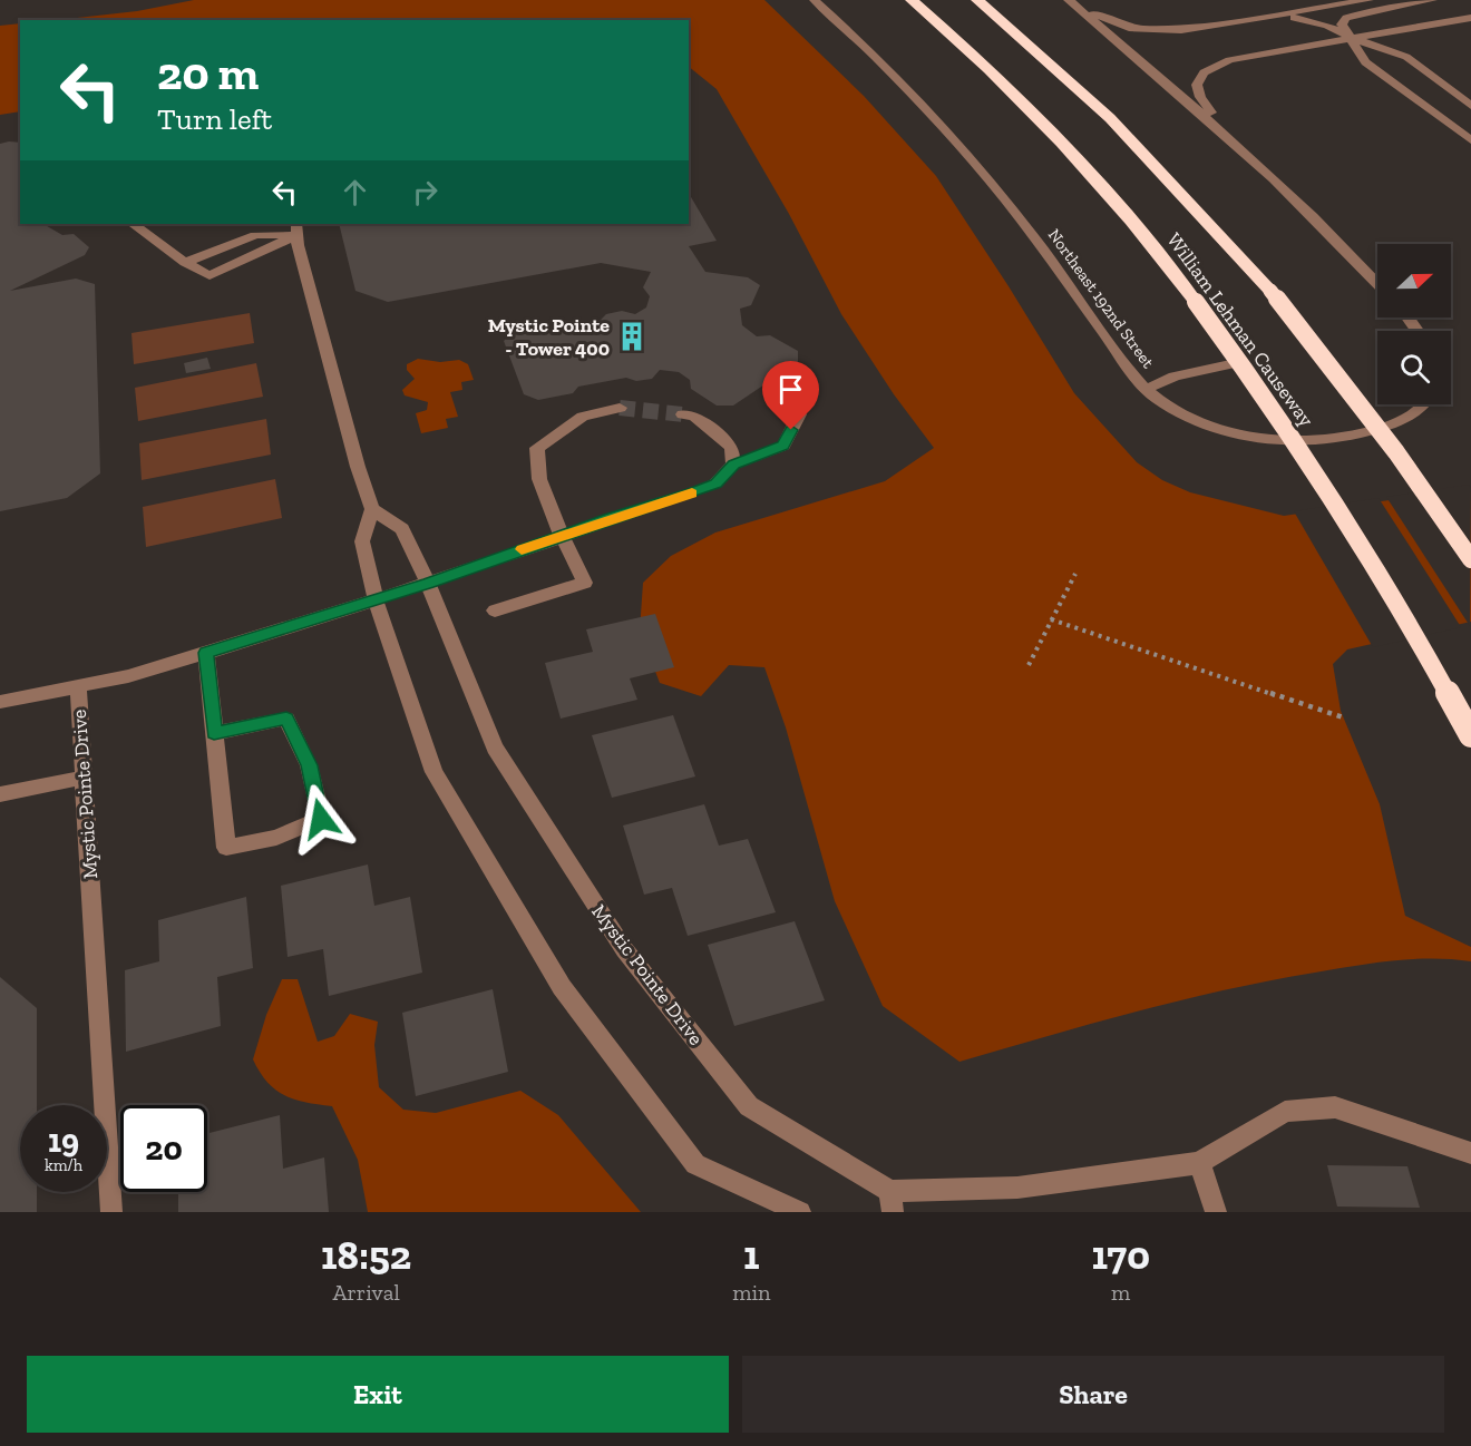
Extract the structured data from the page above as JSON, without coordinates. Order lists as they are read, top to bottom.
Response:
{
  "streets": {
    "highway": ["William Lehman Causeway"],
    "street": ["Northeast 192nd Street", "Mystic Pointe Drive"]
  },
  "places": {
    "building": ["Mystic Pointe - Tower 400"]
  },
  "north": "right",
  "page": {
    "turn": ["20 m", "Turn left"],
    "speed": "19 km/h",
    "limit": "20",
    "eta": [
      "18:52",
      "Arrival",
      "1",
      "min",
      "170",
      "m"
    ],
    "buttons": ["Exit", "Share"]
  }
}
